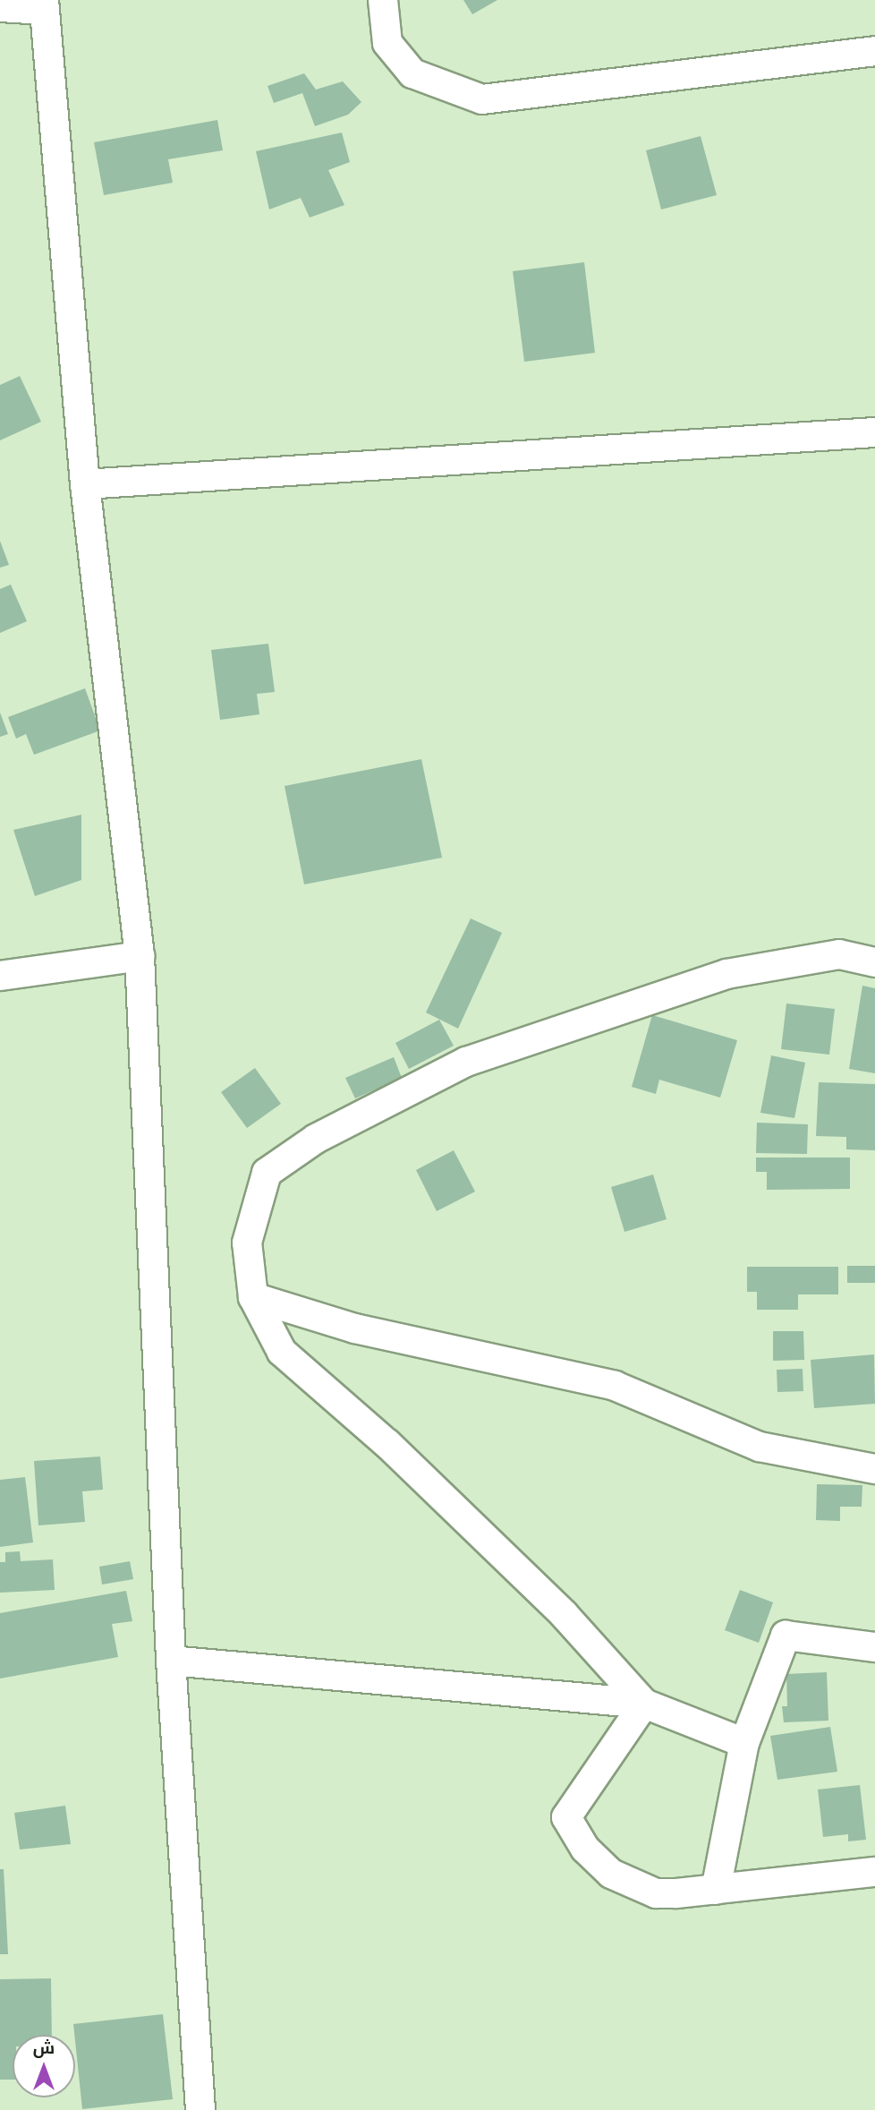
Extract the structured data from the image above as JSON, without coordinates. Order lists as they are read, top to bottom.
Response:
{
  "north": "top"
}
